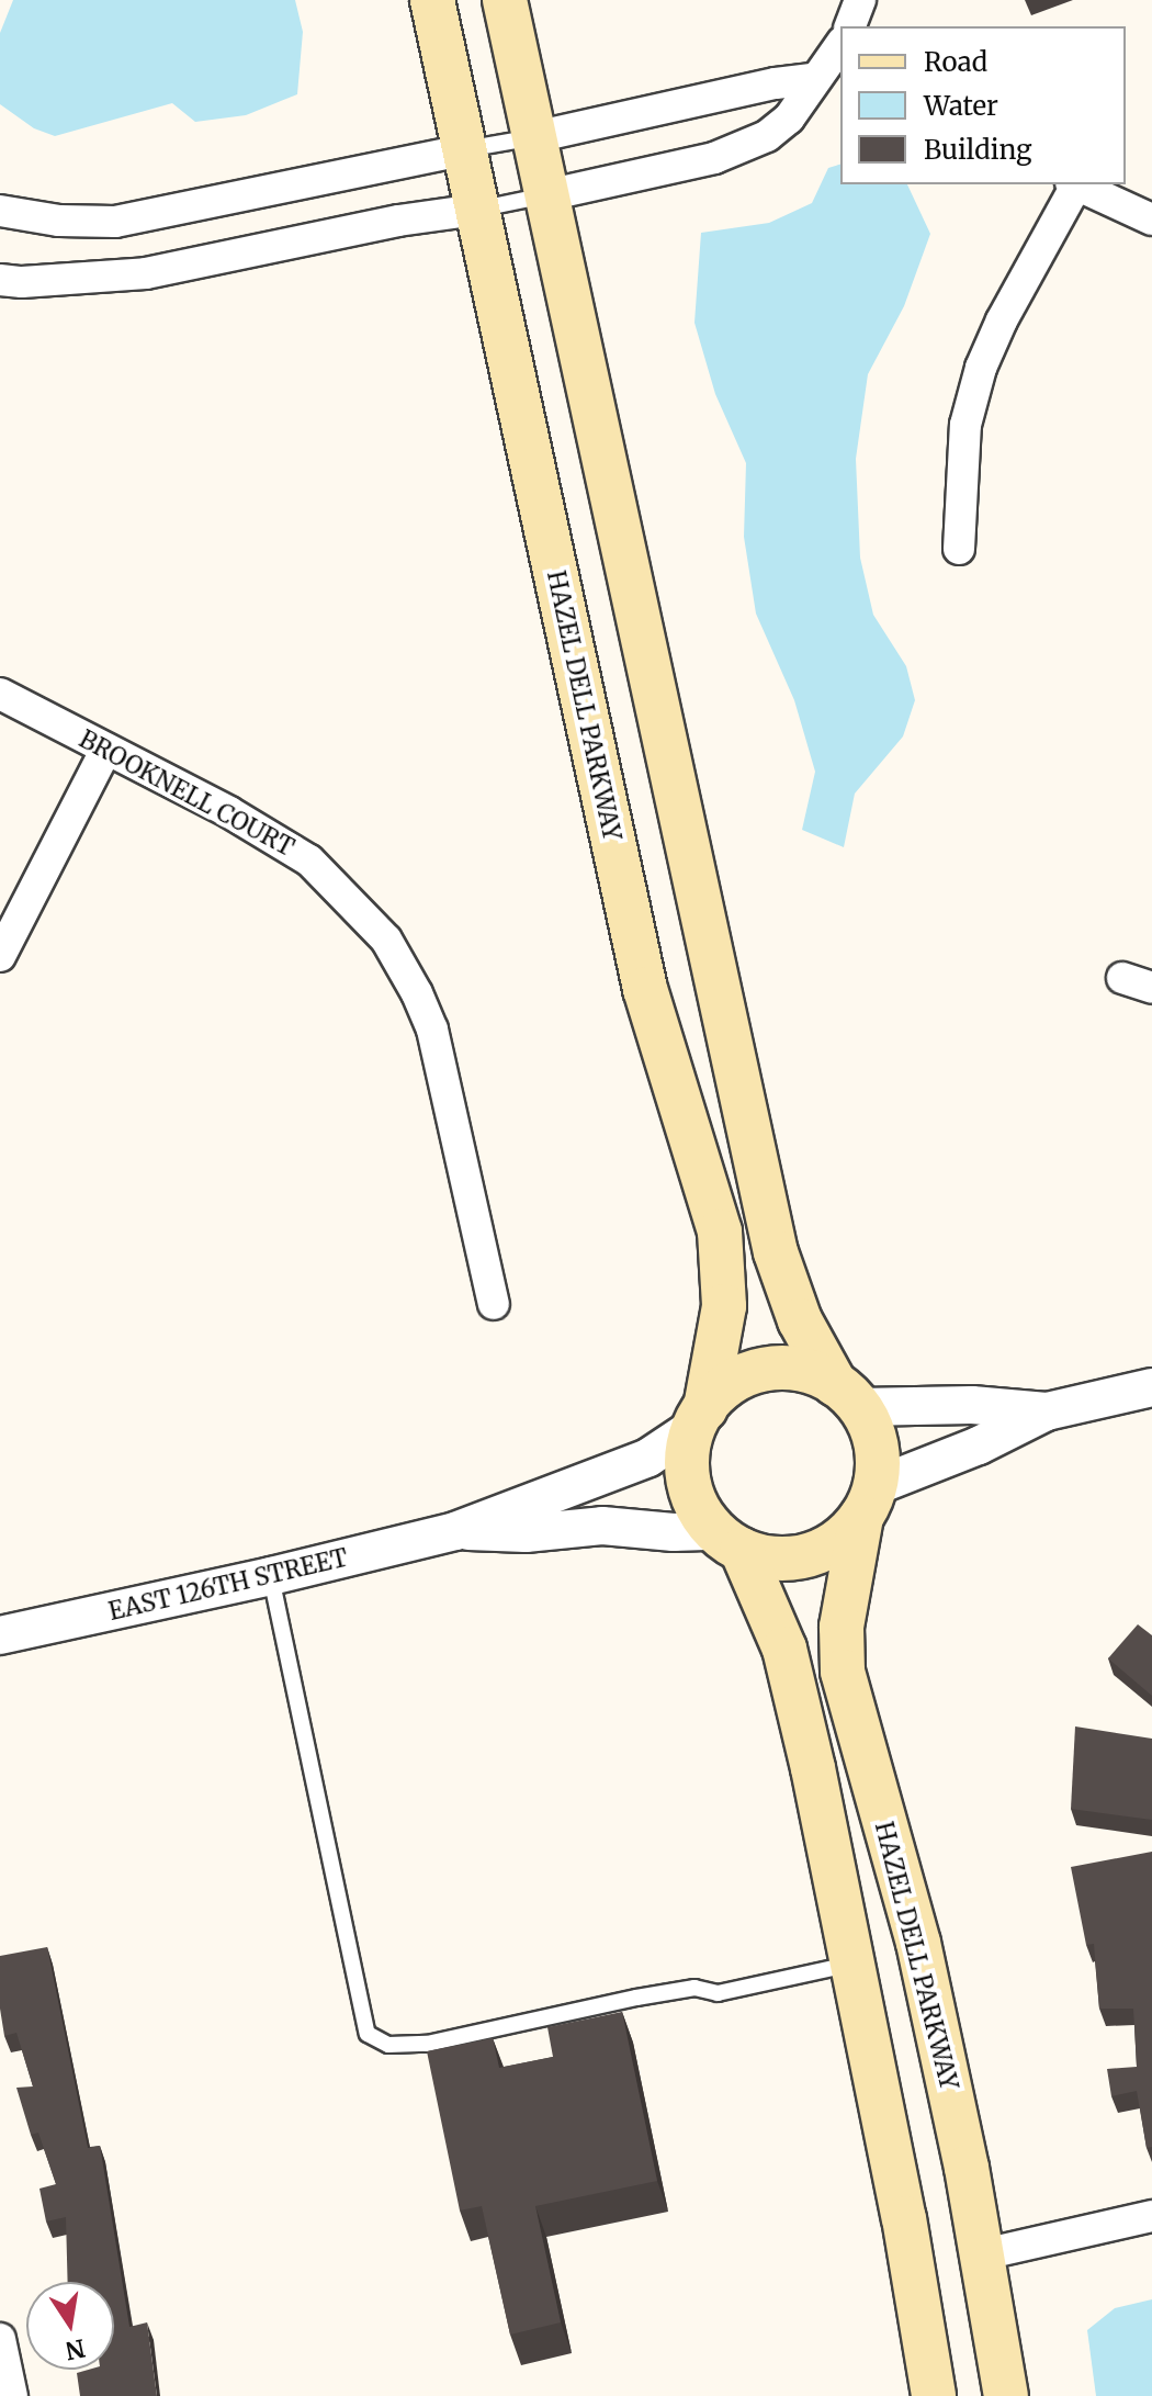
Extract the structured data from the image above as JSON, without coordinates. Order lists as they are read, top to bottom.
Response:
{
  "streets": {
    "main road": ["HAZEL DELL PARKWAY"],
    "street": ["BROOKNELL COURT", "EAST 126TH STREET"]
  },
  "crossings": [
    ["HAZEL DELL PARKWAY", "EAST 126TH STREET"]
  ],
  "legend": ["Road", "Water", "Building"],
  "north": "bottom"
}
